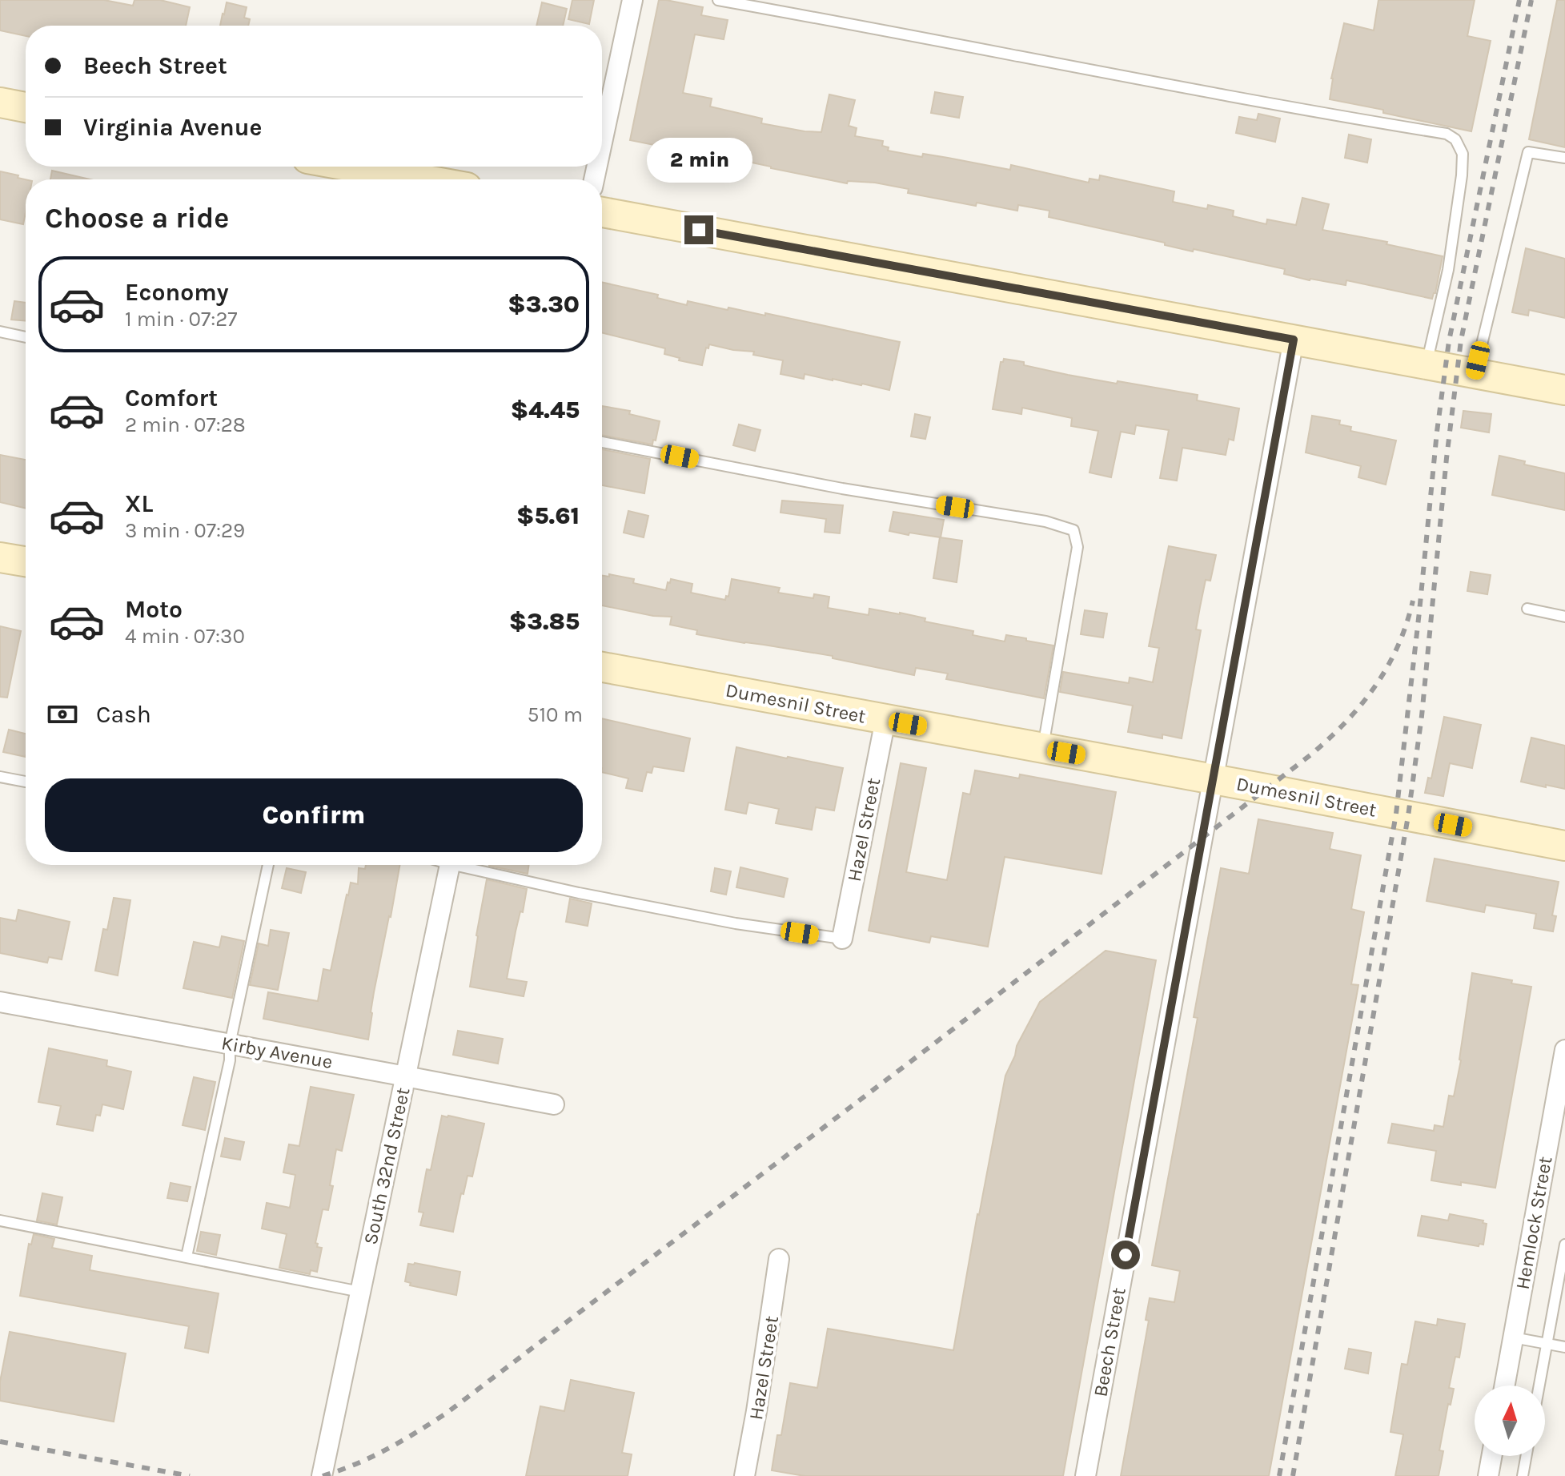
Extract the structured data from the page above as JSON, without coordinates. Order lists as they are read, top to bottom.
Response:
{
  "streets": {
    "main road": ["Dumesnil Street"],
    "street": [
      "Hazel Street",
      "Kirby Avenue",
      "South 32nd Street",
      "Hemlock Street",
      "Beech Street"
    ]
  },
  "crossings": [
    ["Dumesnil Street", "Hazel Street"],
    ["Dumesnil Street", "Beech Street"],
    ["Kirby Avenue", "South 32nd Street"]
  ],
  "north": "top",
  "page": {
    "banner": ["Beech Street", "Virginia Avenue"],
    "bubble": "2 min",
    "heading": "Choose a ride",
    "list": [
      {
        "name": "Economy",
        "note": "1 min · 07:27",
        "value": "$3.30"
      },
      {
        "name": "Comfort",
        "note": "2 min · 07:28",
        "value": "$4.45"
      },
      {
        "name": "XL",
        "note": "3 min · 07:29",
        "value": "$5.61"
      },
      {
        "name": "Moto",
        "note": "4 min · 07:30",
        "value": "$3.85"
      }
    ],
    "pay": ["Cash", "510 m"],
    "buttons": "Confirm"
  }
}
